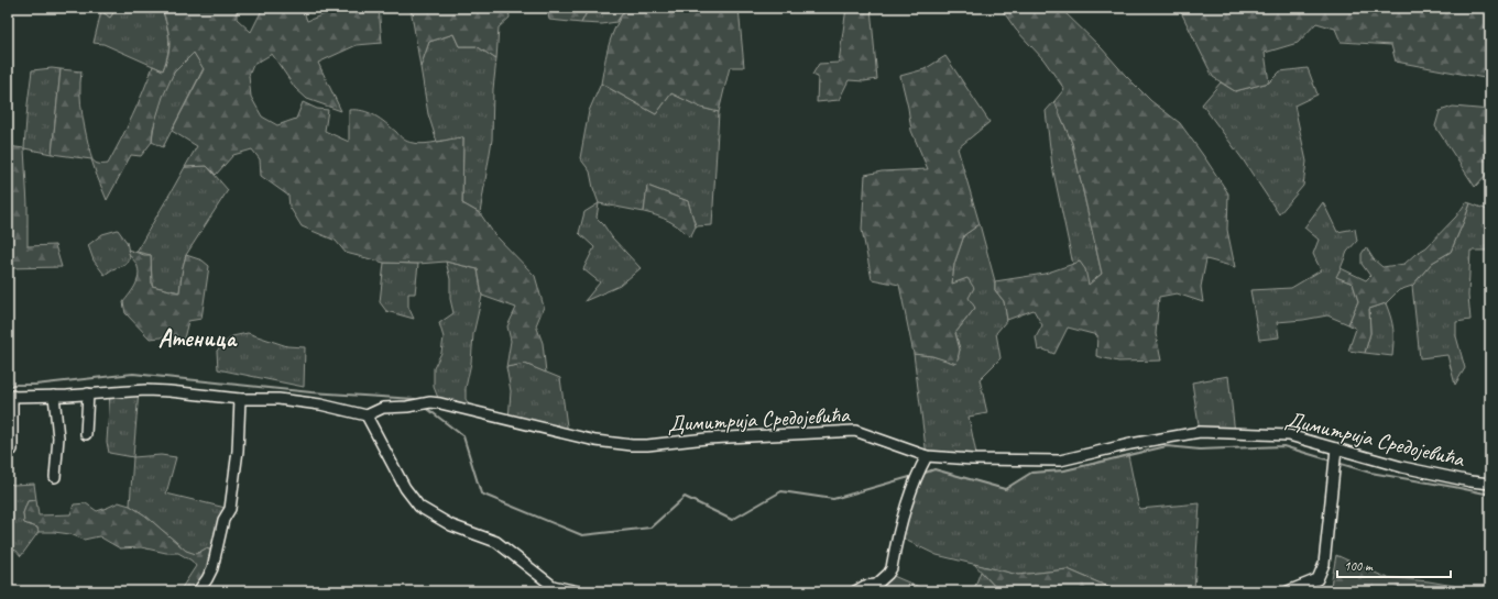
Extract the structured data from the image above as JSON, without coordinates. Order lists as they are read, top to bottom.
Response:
{
  "streets": {
    "street": ["Димитрија Средојевића"]
  },
  "districts": ["Атеница"],
  "scale_bar": "100 m"
}
